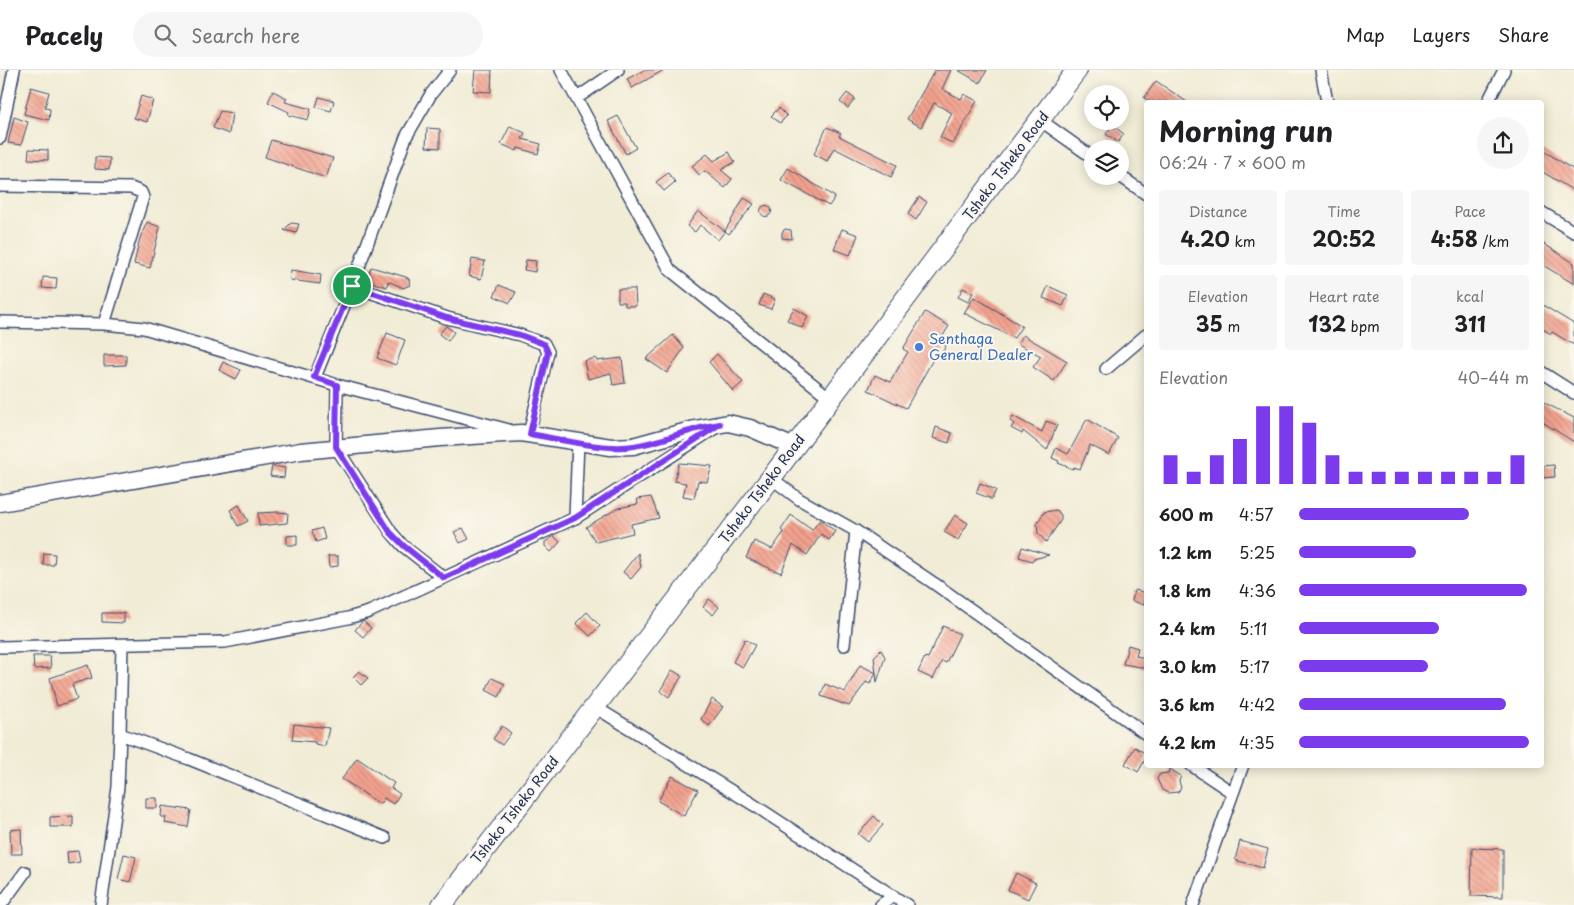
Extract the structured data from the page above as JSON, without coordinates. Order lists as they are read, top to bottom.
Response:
{
  "streets": {
    "highway": ["Tsheko Tsheko Road"]
  },
  "places": ["Senthaga General Dealer"],
  "page": {
    "header": "Pacely",
    "search": "Search here",
    "nav": ["Map", "Layers", "Share"],
    "heading": ["Morning run", "06:24 · 7 × 600 m"],
    "stats": [
      ["Distance", "4.20 km"],
      ["Time", "20:52"],
      ["Pace", "4:58 /km"],
      ["Elevation", "35 m"],
      ["Heart rate", "132 bpm"],
      ["kcal", "311"]
    ],
    "chart": ["Elevation", "40–44 m"],
    "list": [
      {
        "name": "600 m",
        "note": "4:57"
      },
      {
        "name": "1.2 km",
        "note": "5:25"
      },
      {
        "name": "1.8 km",
        "note": "4:36"
      },
      {
        "name": "2.4 km",
        "note": "5:11"
      },
      {
        "name": "3.0 km",
        "note": "5:17"
      },
      {
        "name": "3.6 km",
        "note": "4:42"
      },
      {
        "name": "4.2 km",
        "note": "4:35"
      }
    ]
  }
}
